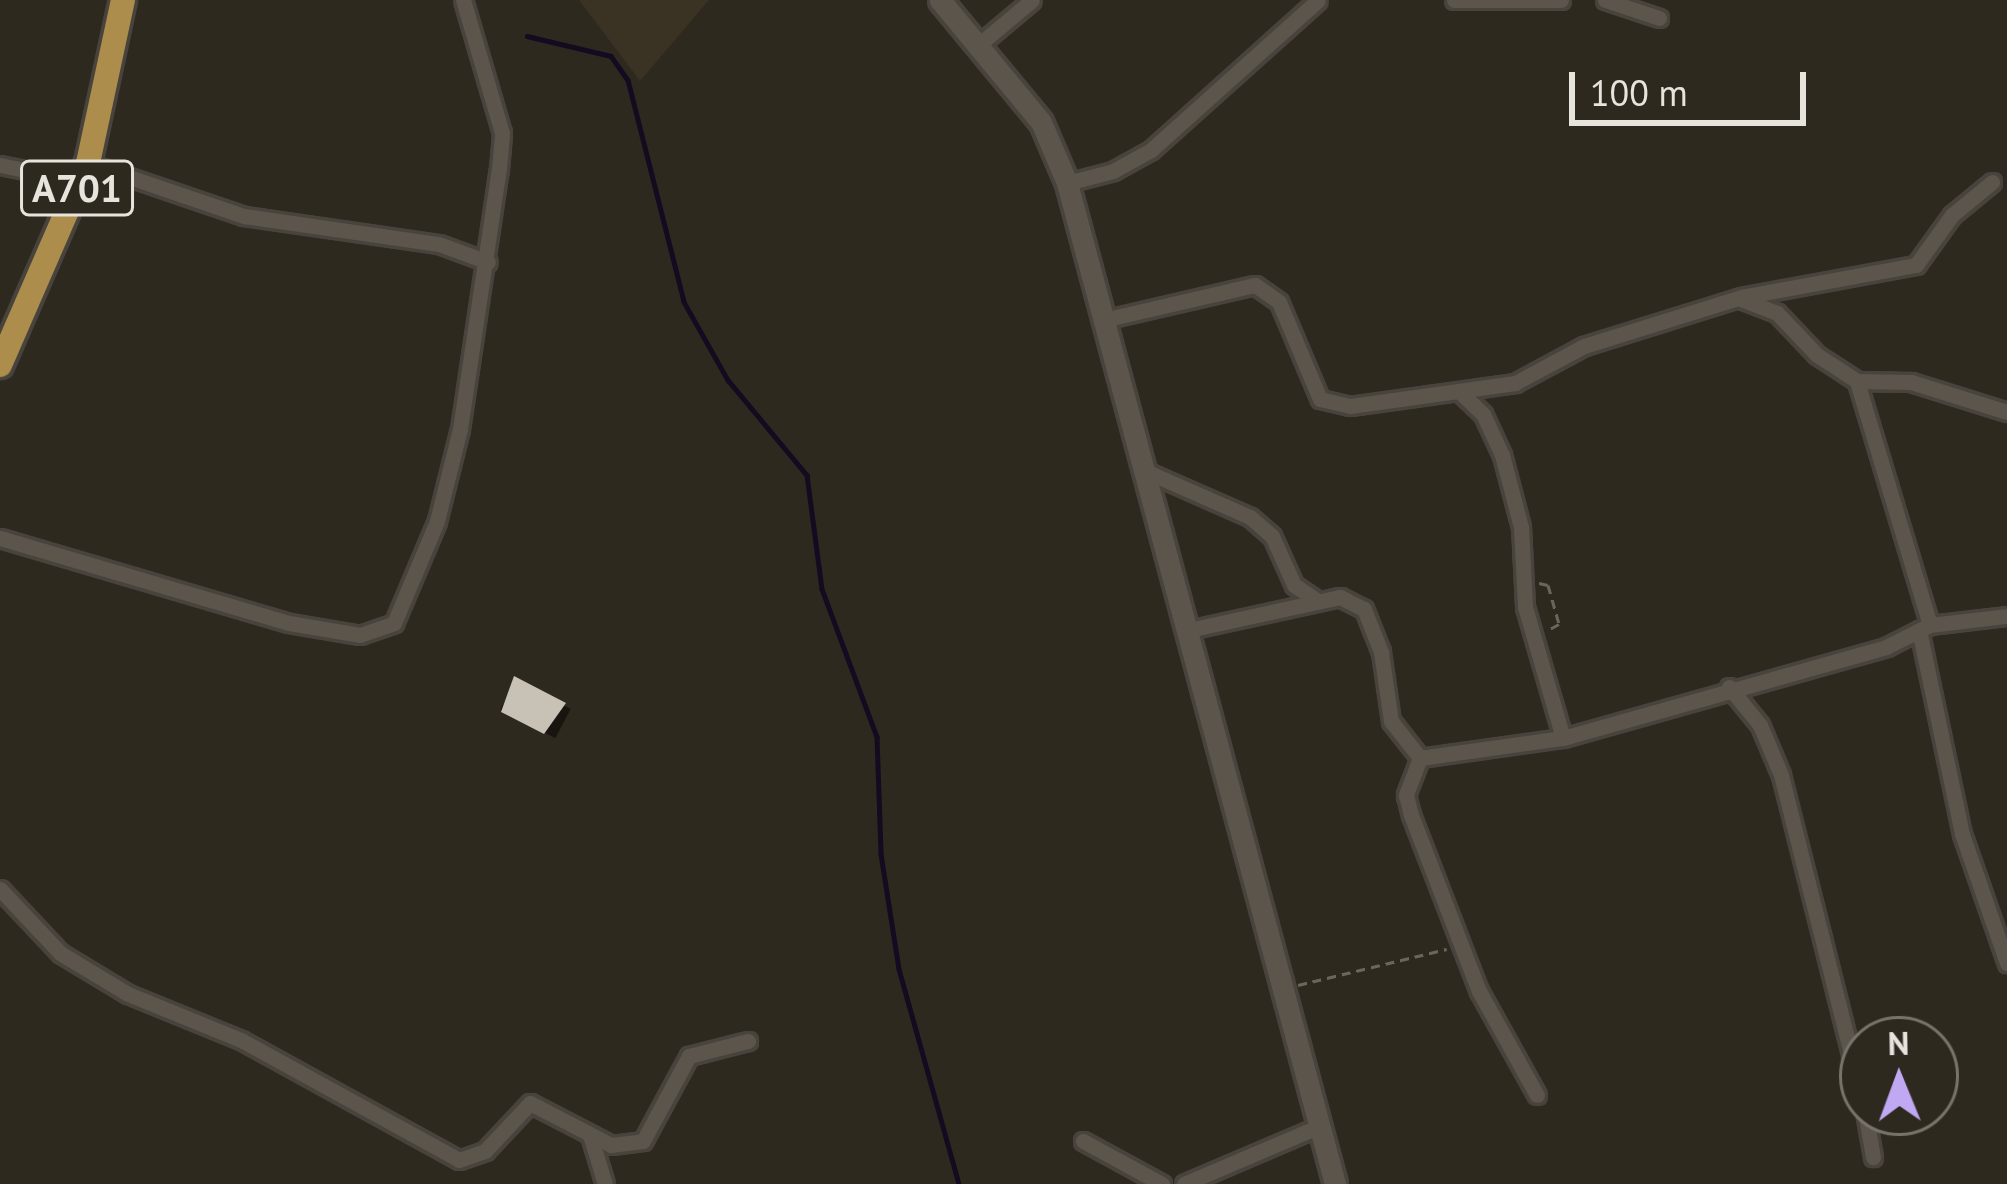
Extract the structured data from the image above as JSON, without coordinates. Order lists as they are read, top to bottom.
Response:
{
  "streets": {
    "main road": ["A701"]
  },
  "scale_bar": "100 m",
  "north": "top"
}
